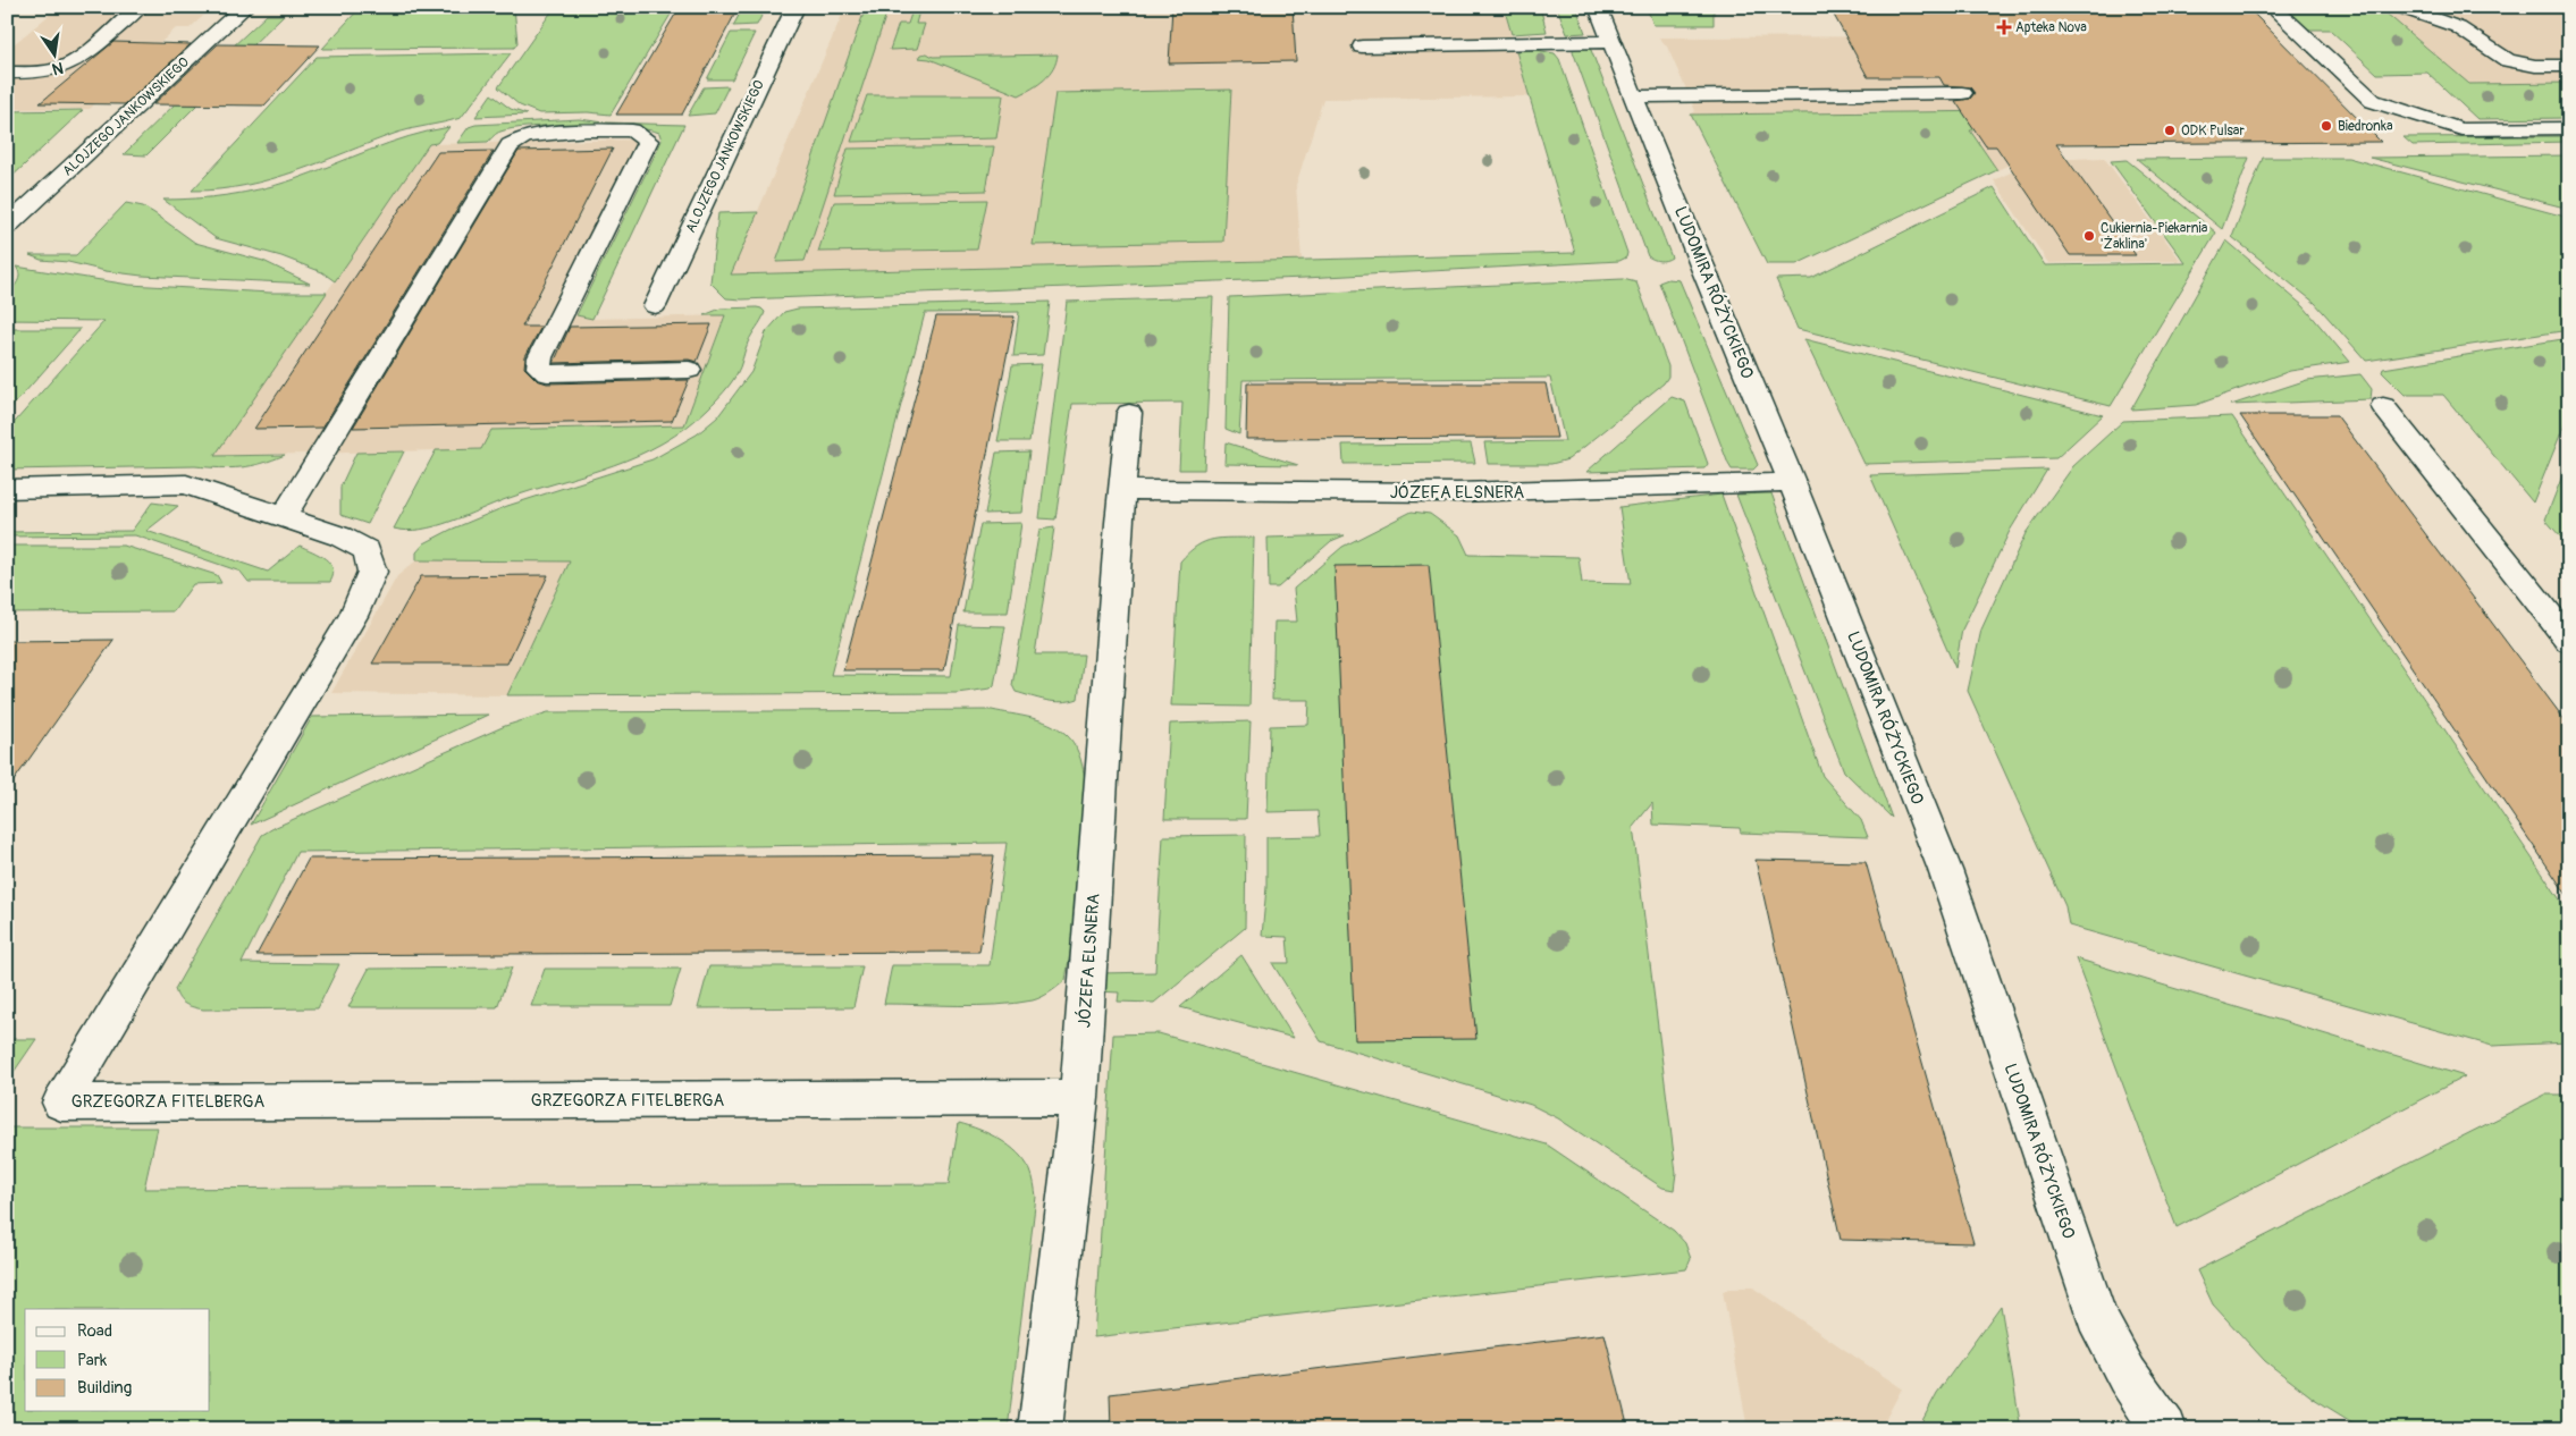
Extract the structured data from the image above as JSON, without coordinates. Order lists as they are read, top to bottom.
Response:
{
  "streets": {
    "street": [
      "ALOJZEGO JANKOWSKIEGO",
      "LUDOMIRA RÓŻYCKIEGO",
      "JÓZEFA ELSNERA",
      "GRZEGORZA FITELBERGA"
    ]
  },
  "crossings": [
    ["LUDOMIRA RÓŻYCKIEGO", "JÓZEFA ELSNERA"],
    ["JÓZEFA ELSNERA", "GRZEGORZA FITELBERGA"]
  ],
  "places": {
    "health": ["Apteka Nova"],
    "other": ["Biedronka", "ODK Pulsar", "Cukiernia-Piekarnia 'Żaklina'"]
  },
  "legend": ["Road", "Park", "Building"],
  "north": "bottom"
}
